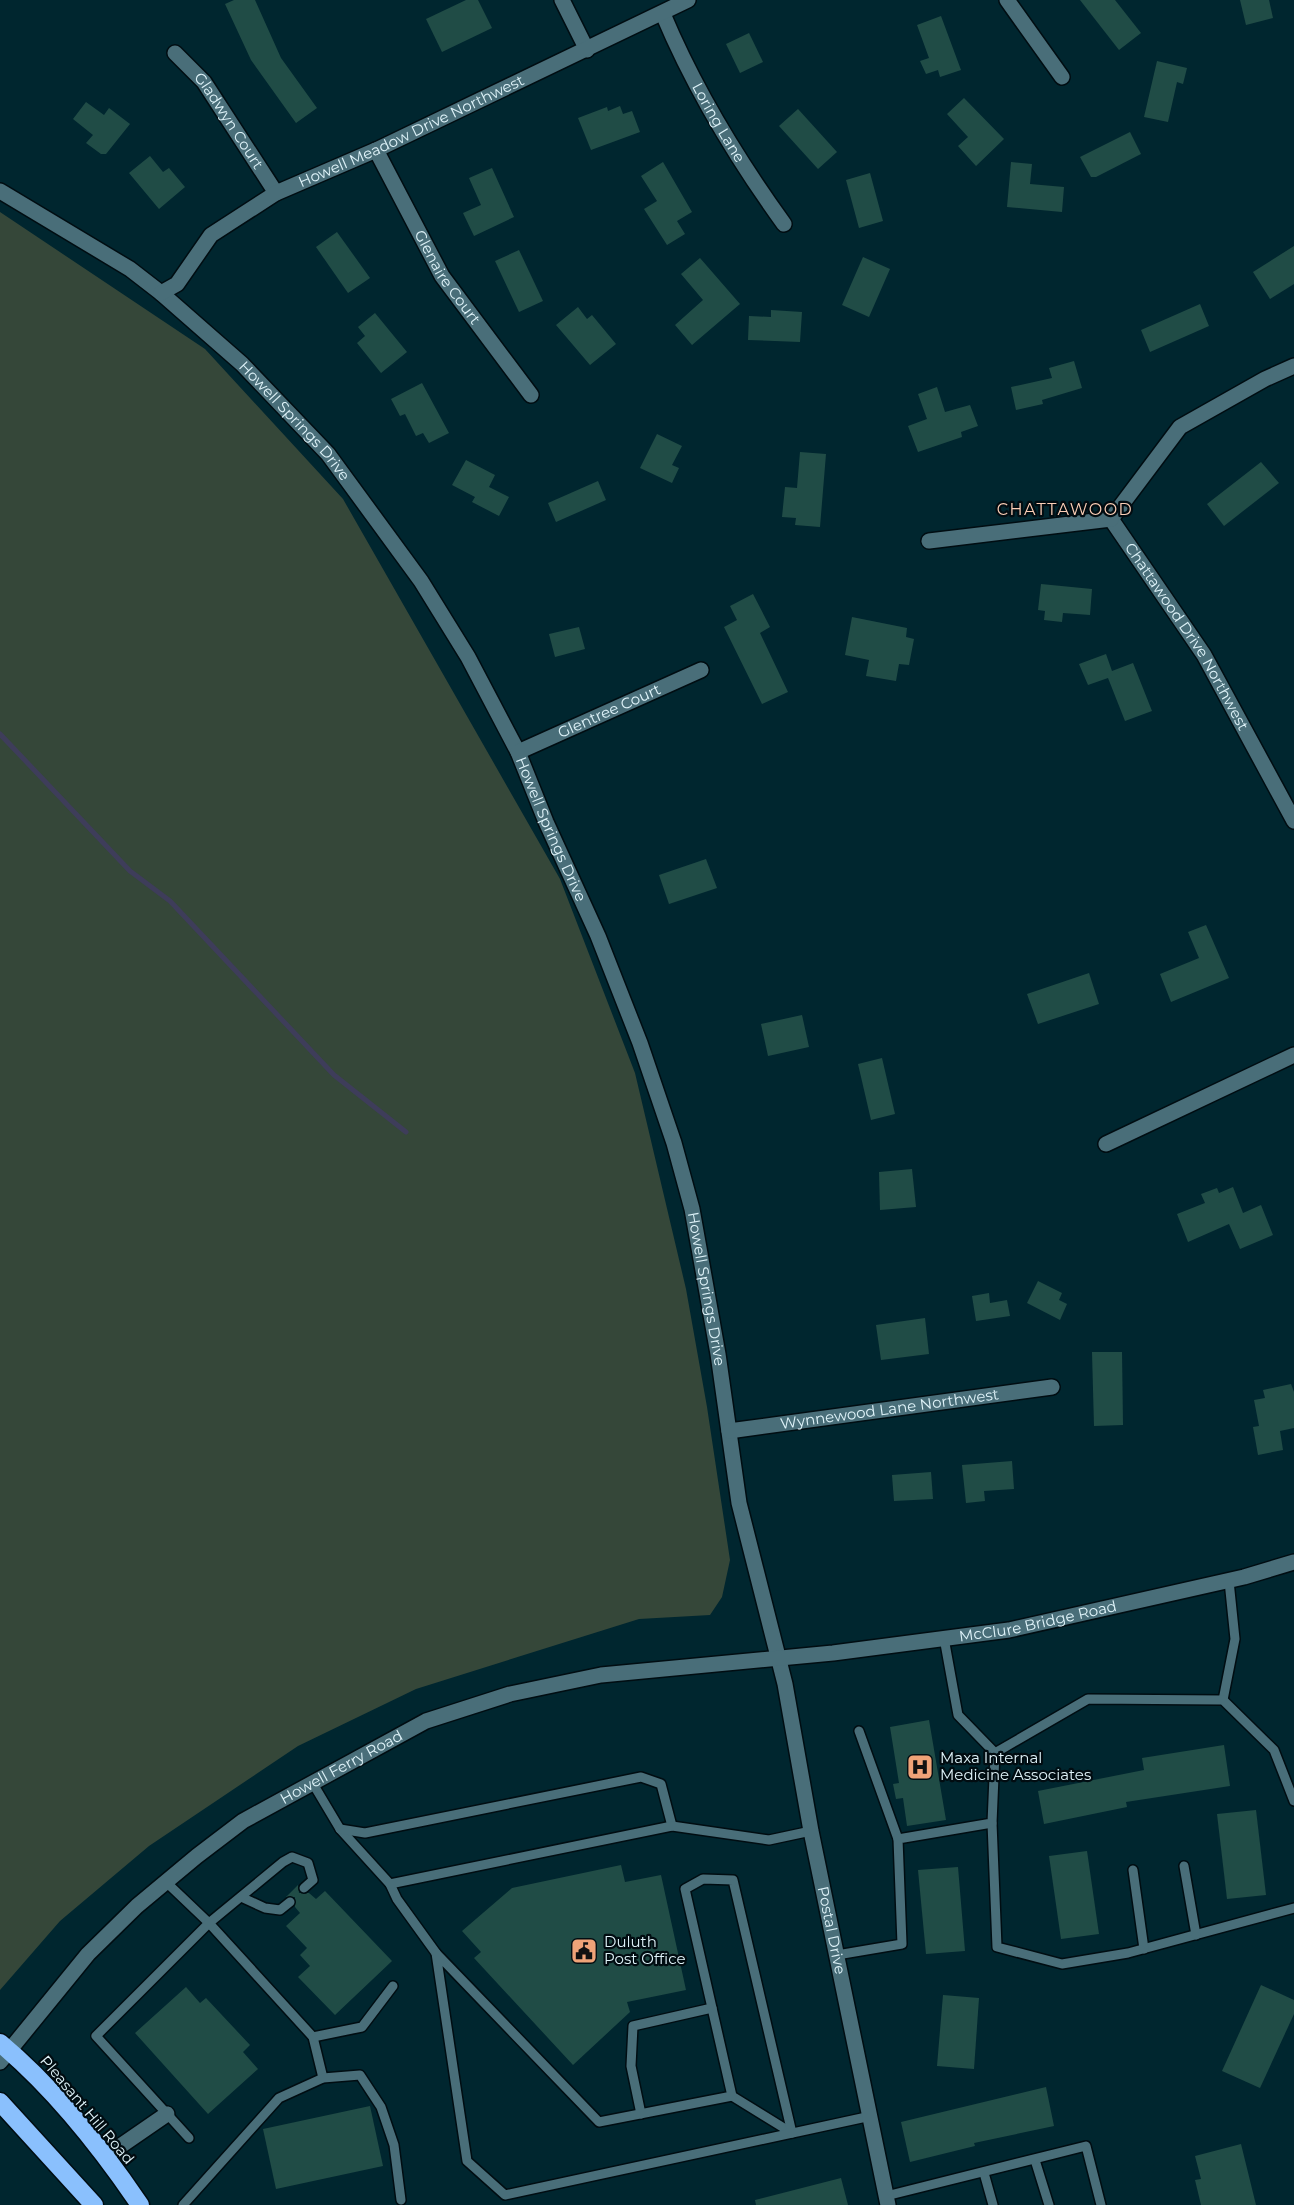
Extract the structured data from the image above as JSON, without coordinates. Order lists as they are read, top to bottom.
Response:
{
  "streets": {
    "highway": ["Pleasant Hill Road"],
    "street": [
      "Gladwyn Court",
      "Loring Lane",
      "Howell Meadow Drive Northwest",
      "Glenaire Court",
      "Howell Springs Drive",
      "Chattawood Drive Northwest",
      "Glentree Court",
      "Wynnewood Lane Northwest",
      "McClure Bridge Road",
      "Howell Ferry Road",
      "Postal Drive"
    ]
  },
  "crossings": [
    ["Gladwyn Court", "Howell Meadow Drive Northwest"],
    ["Loring Lane", "Howell Meadow Drive Northwest"],
    ["Howell Meadow Drive Northwest", "Glenaire Court"],
    ["Howell Meadow Drive Northwest", "Howell Springs Drive"],
    ["Howell Springs Drive", "Glentree Court"],
    ["Howell Springs Drive", "Wynnewood Lane Northwest"],
    ["Howell Springs Drive", "McClure Bridge Road"],
    ["Howell Springs Drive", "Howell Ferry Road"],
    ["Howell Springs Drive", "Postal Drive"],
    ["McClure Bridge Road", "Howell Ferry Road"],
    ["McClure Bridge Road", "Postal Drive"],
    ["Howell Ferry Road", "Postal Drive"],
    ["Howell Ferry Road", "Pleasant Hill Road"]
  ],
  "districts": ["CHATTAWOOD"],
  "places": {
    "hospital": ["Maxa Internal Medicine Associates"],
    "public building": ["Duluth Post Office"]
  }
}
